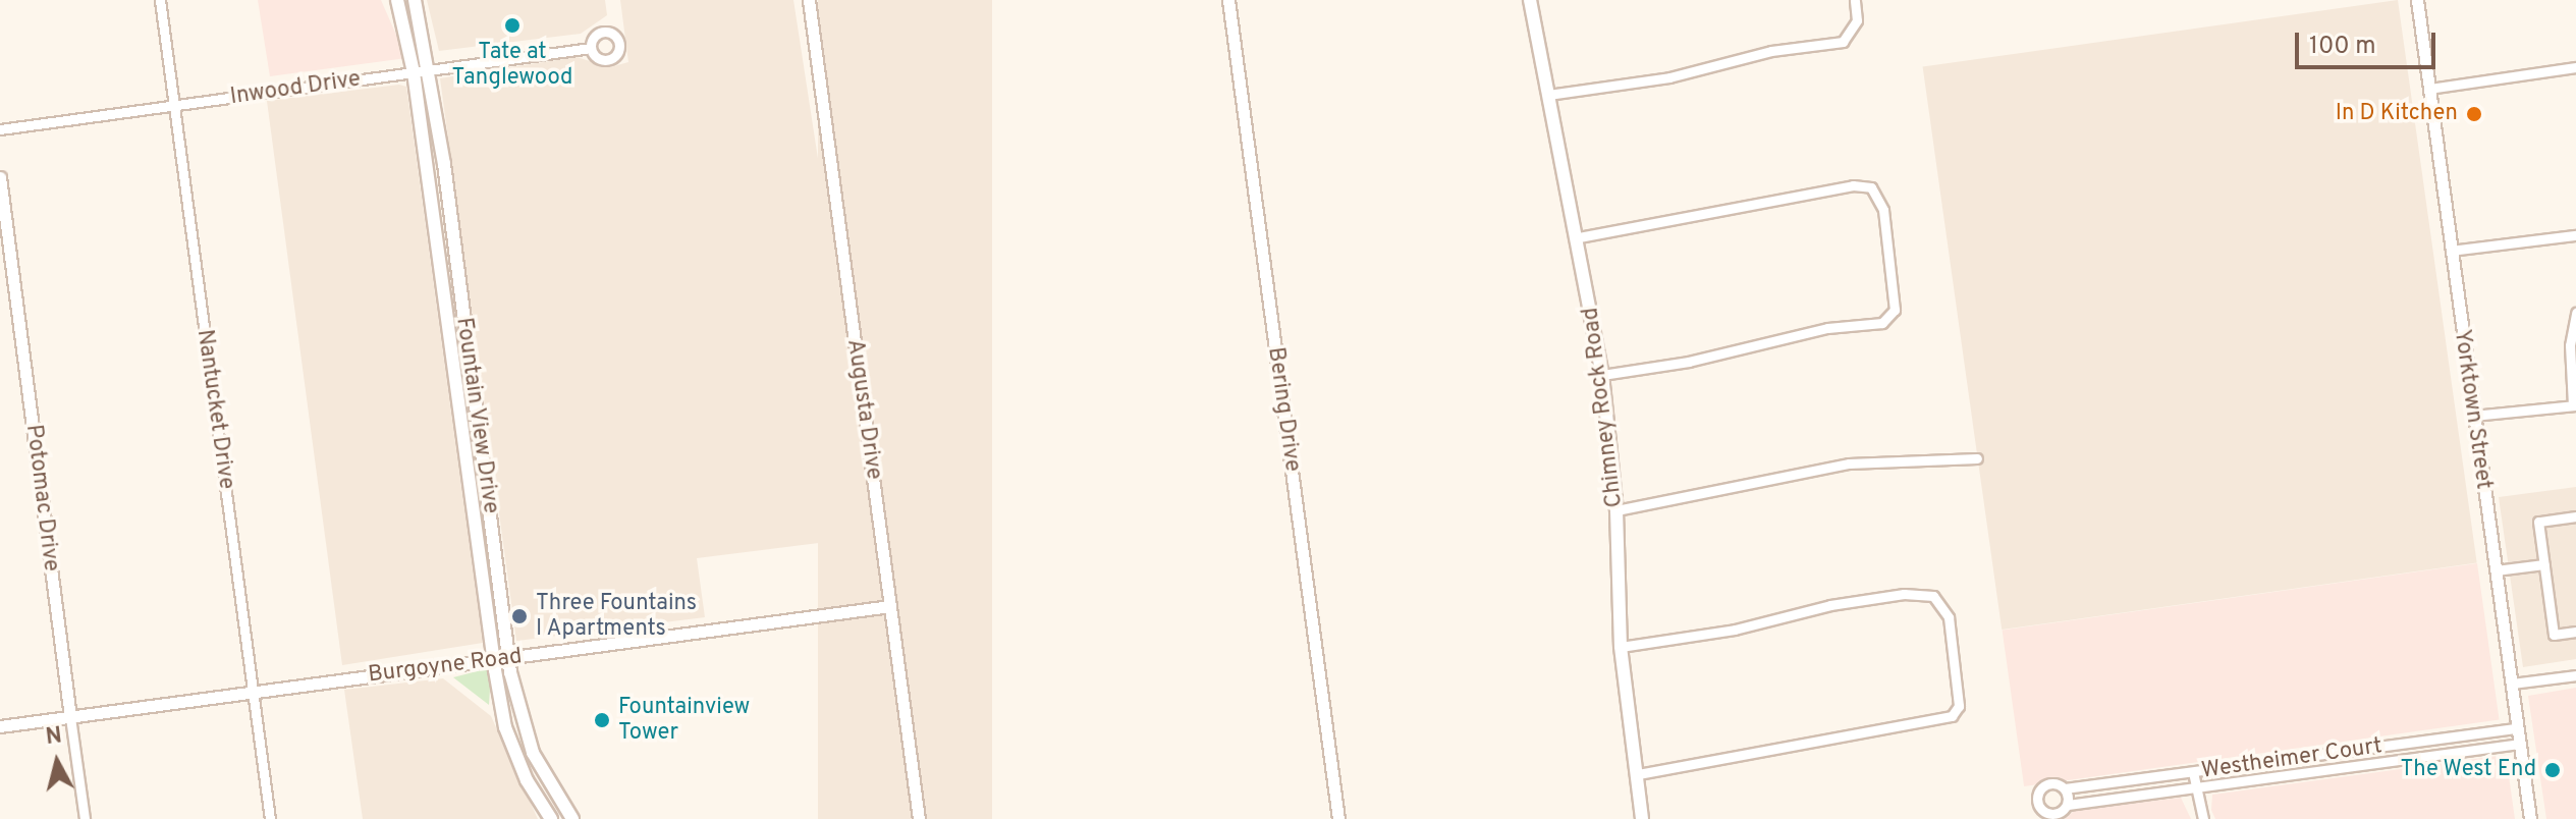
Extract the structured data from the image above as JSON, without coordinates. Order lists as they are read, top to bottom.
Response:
{
  "streets": {
    "main road": ["Chimney Rock Road", "Fountain View Drive"],
    "street": [
      "Inwood Drive",
      "Nantucket Drive",
      "Augusta Drive",
      "Bering Drive",
      "Yorktown Street",
      "Potomac Drive",
      "Burgoyne Road",
      "Westheimer Court"
    ]
  },
  "crossings": [
    ["Inwood Drive", "Nantucket Drive"],
    ["Inwood Drive", "Fountain View Drive"],
    ["Nantucket Drive", "Burgoyne Road"],
    ["Augusta Drive", "Burgoyne Road"],
    ["Yorktown Street", "Westheimer Court"],
    ["Fountain View Drive", "Burgoyne Road"],
    ["Potomac Drive", "Burgoyne Road"]
  ],
  "places": [
    "Tate at Tanglewood",
    "In D Kitchen",
    "Three Fountains I Apartments",
    "Fountainview Tower",
    "The West End"
  ],
  "scale_bar": "100 m",
  "north": "top"
}
